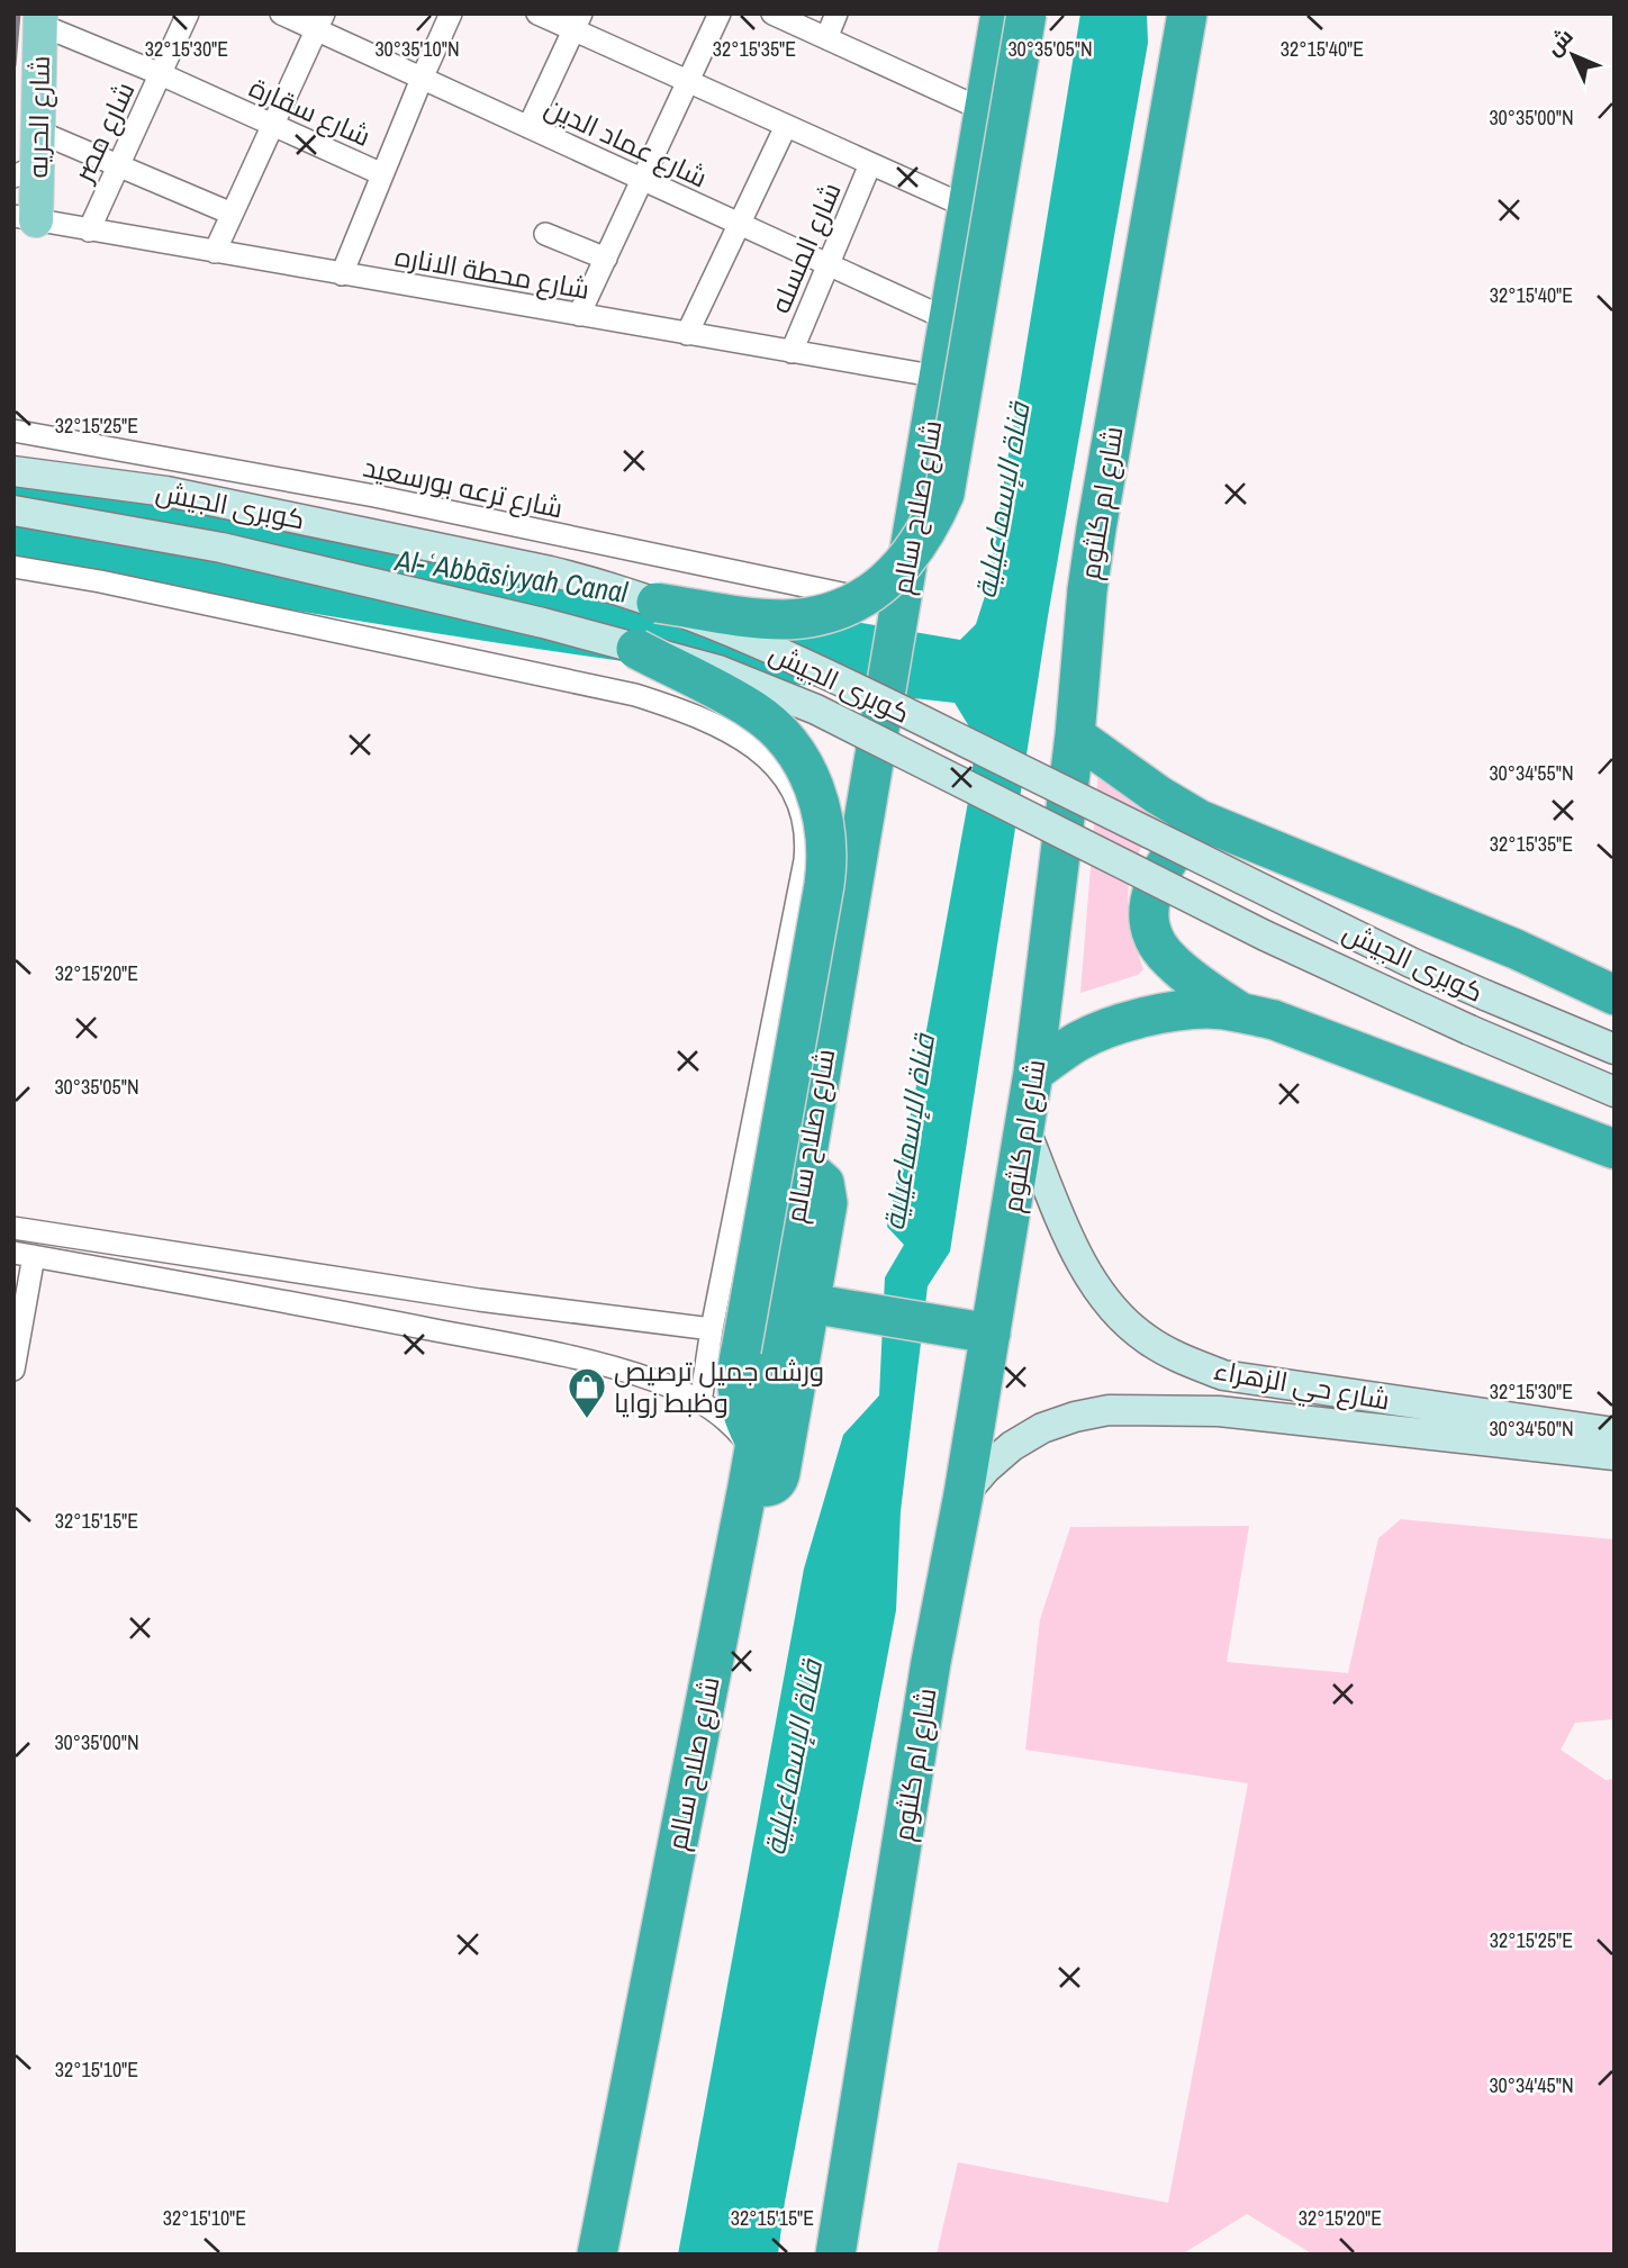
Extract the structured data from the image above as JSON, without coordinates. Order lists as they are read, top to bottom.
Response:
{
  "streets": {
    "highway": ["شارع ام كلثوم", "شارع صلاح سالم"],
    "main road": ["شارع الحريه", "كوبرى الجيش", "شارع حي الزهراء"],
    "street": [
      "شارع سقارة",
      "شارع مصر",
      "شارع عماد الدين",
      "شارع المسله",
      "شارع محطة الاناره",
      "شارع ترعه بورسعيد"
    ]
  },
  "crossings": [
    ["شارع سقارة", "شارع الحريه"],
    ["شارع سقارة", "شارع مصر"],
    ["شارع الحريه", "شارع محطة الاناره"],
    ["شارع مصر", "شارع محطة الاناره"],
    ["شارع عماد الدين", "شارع المسله"],
    ["شارع عماد الدين", "شارع صلاح سالم"],
    ["شارع المسله", "شارع محطة الاناره"],
    ["شارع محطة الاناره", "شارع صلاح سالم"],
    ["شارع ترعه بورسعيد", "شارع صلاح سالم"],
    ["شارع ام كلثوم", "شارع حي الزهراء"]
  ],
  "water": ["قناة الإسماعيلية", "Al-ʿAbbāsiyyah Canal"],
  "places": {
    "shop": ["ورشه جميل ترصيص وظبط زوايا"]
  },
  "north": "top left",
  "coordinates": [
    "32°15'30\"E",
    "32°15'35\"E",
    "32°15'40\"E",
    "30°35'10\"N",
    "30°35'05\"N",
    "30°35'00\"N",
    "32°15'25\"E",
    "30°34'55\"N",
    "32°15'20\"E",
    "30°34'50\"N",
    "32°15'15\"E",
    "32°15'10\"E",
    "30°34'45\"N"
  ]
}
